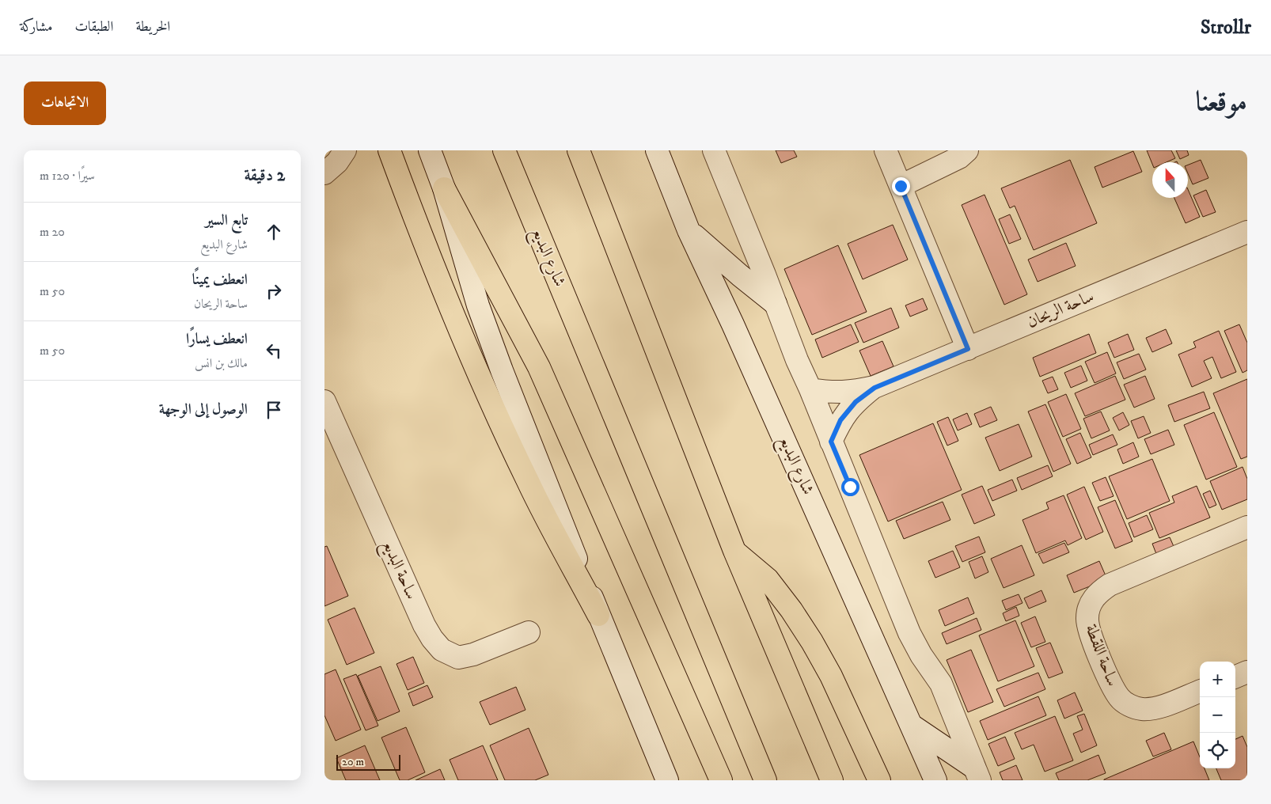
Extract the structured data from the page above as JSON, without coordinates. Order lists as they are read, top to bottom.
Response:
{
  "streets": {
    "highway": ["شارع البديع"],
    "street": ["ساحة الريحان", "ساحة البديع", "ساحة اللقطة"]
  },
  "scale_bar": "20 m",
  "north": "top",
  "page": {
    "header": "Strollr",
    "nav": ["الخريطة", "الطبقات", "مشاركة"],
    "title": "موقعنا",
    "buttons": "الاتجاهات",
    "heading": ["2 دقيقة", "سيرًا · 120 m"],
    "list": [
      ["تابع السير", "شارع البديع", "20 m"],
      ["انعطف يمينًا", "ساحة الريحان", "50 m"],
      ["انعطف يسارًا", "مالك بن انس", "50 m"],
      "الوصول إلى الوجهة"
    ],
    "map_buttons": ["+", "−"],
    "scale": "20 m"
  }
}
